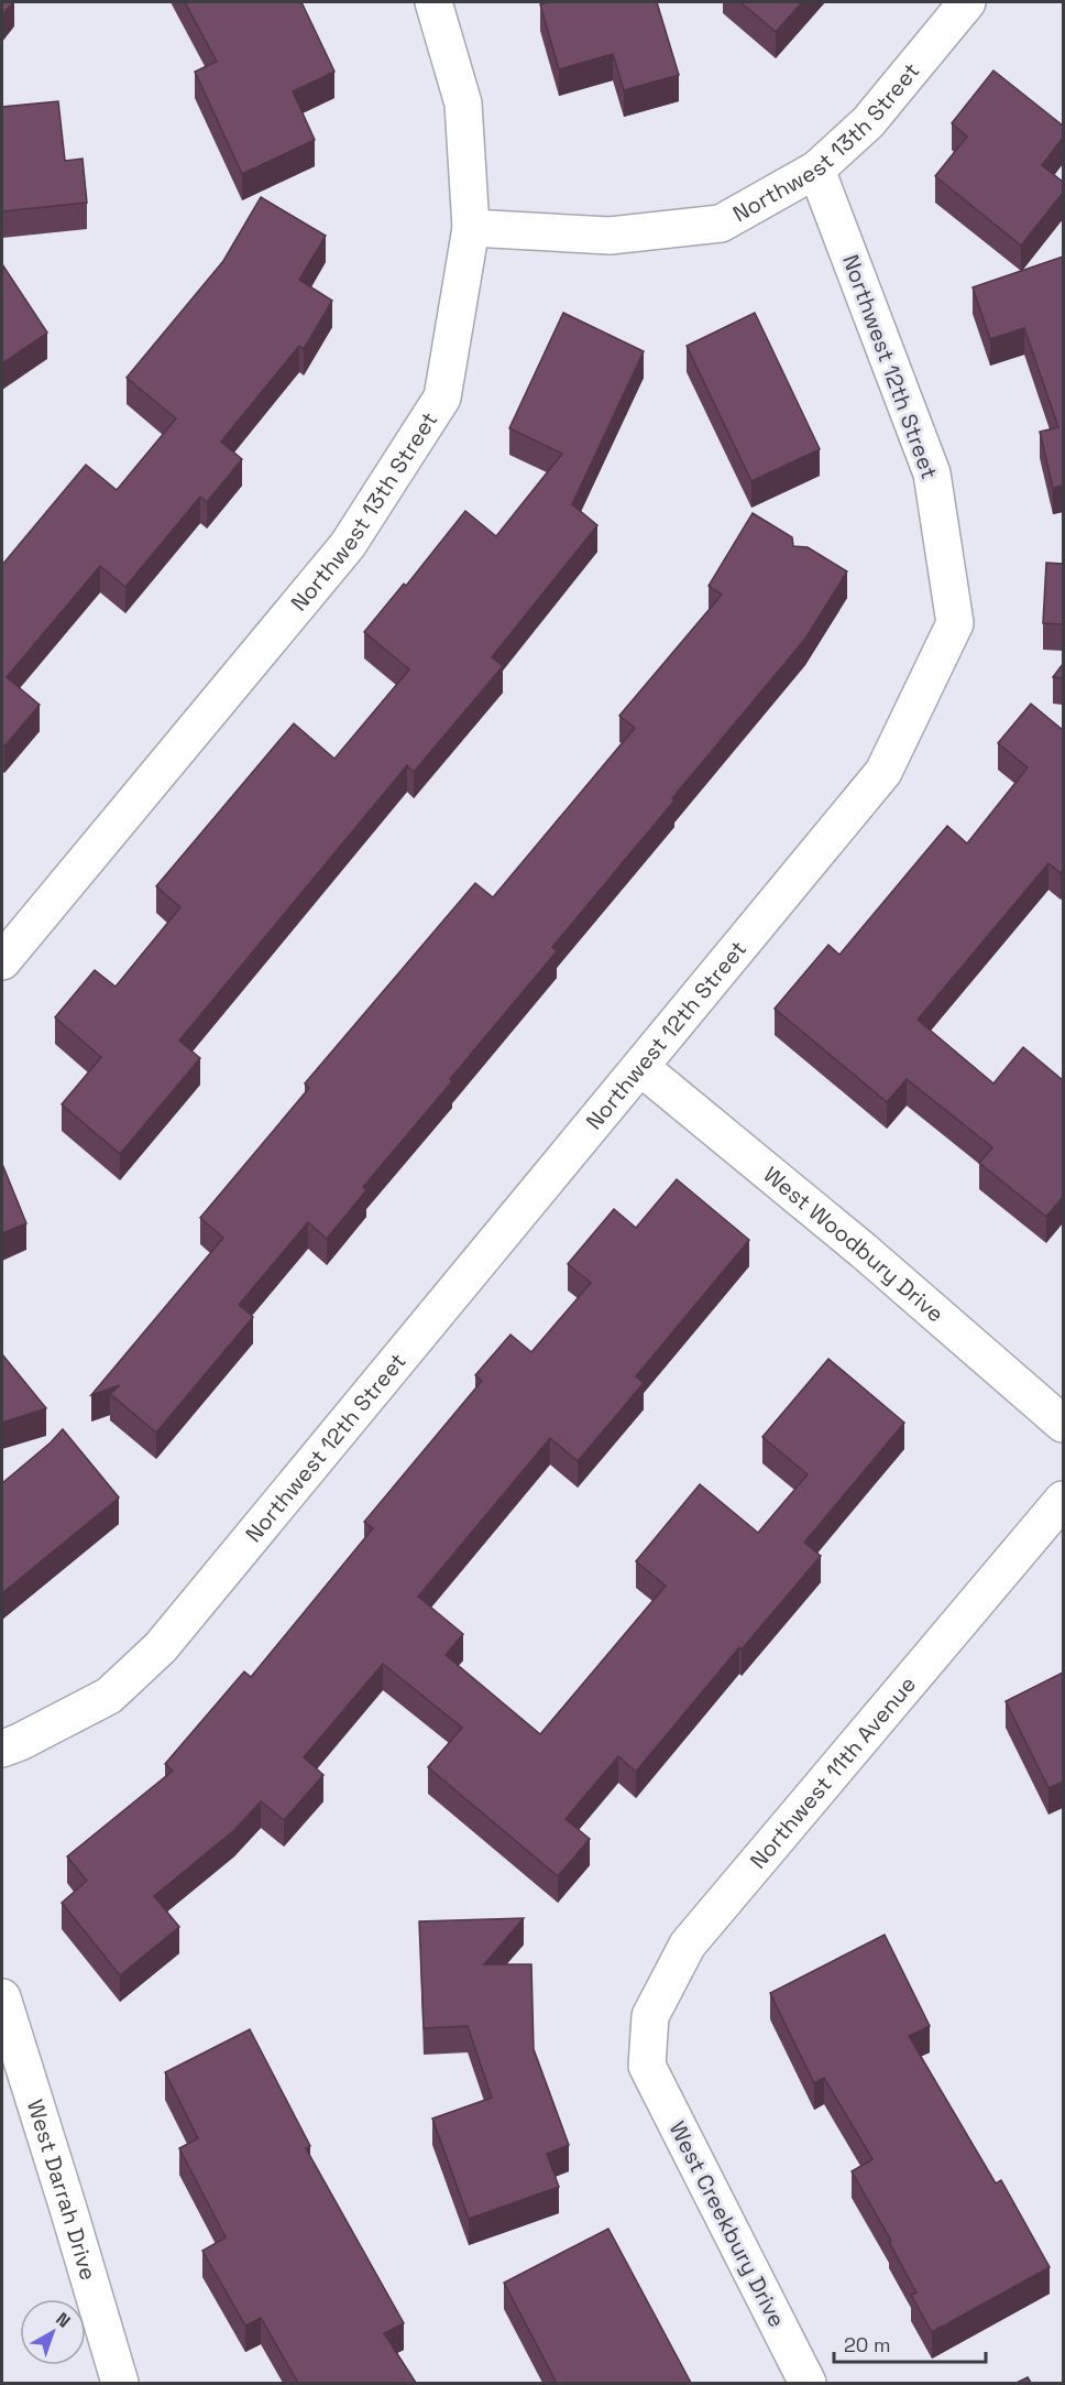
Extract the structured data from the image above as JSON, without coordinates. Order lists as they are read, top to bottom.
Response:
{
  "streets": {
    "street": [
      "Northwest 13th Street",
      "Northwest 12th Street",
      "West Woodbury Drive",
      "Northwest 11th Avenue",
      "West Darrah Drive",
      "West Creekbury Drive"
    ]
  },
  "crossings": [
    ["Northwest 13th Street", "Northwest 12th Street"],
    ["Northwest 12th Street", "West Woodbury Drive"],
    ["Northwest 11th Avenue", "West Creekbury Drive"]
  ],
  "scale_bar": "20 m",
  "north": "top right"
}
